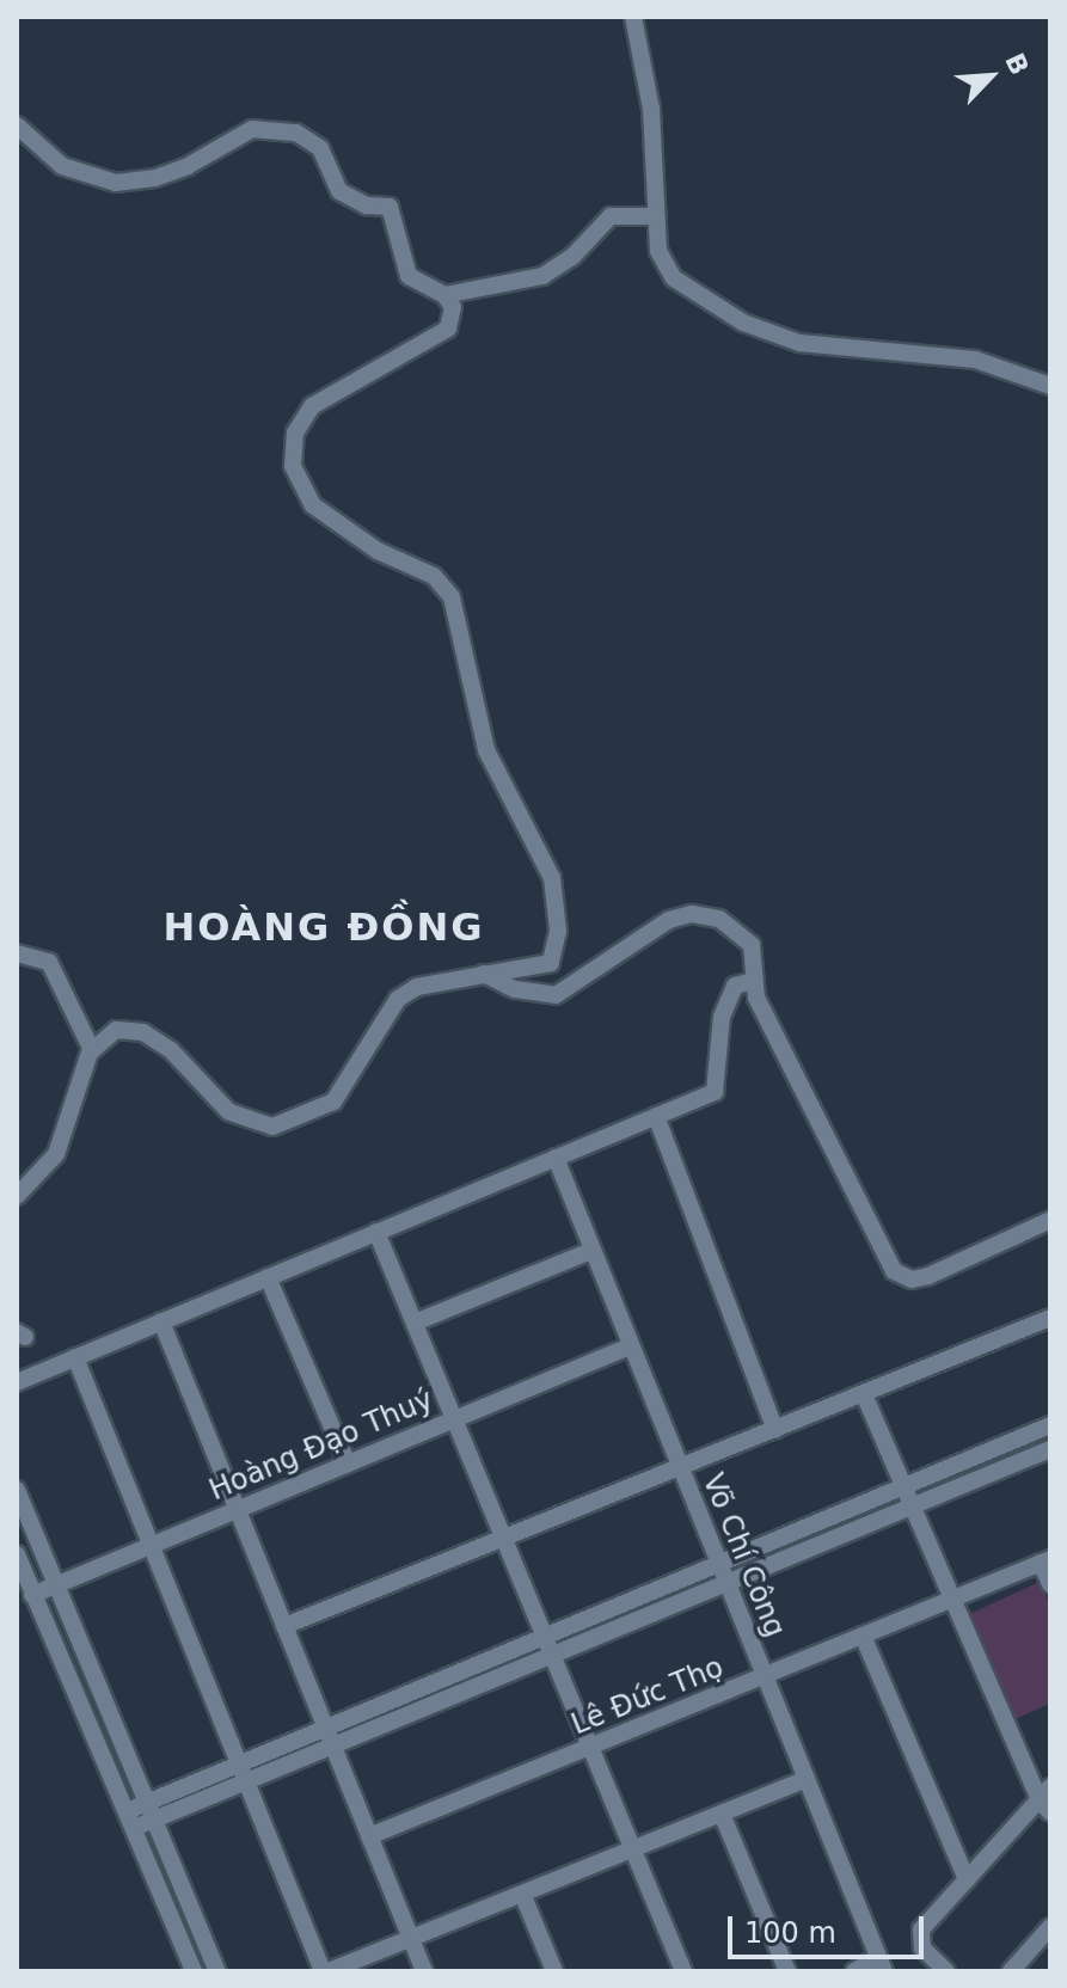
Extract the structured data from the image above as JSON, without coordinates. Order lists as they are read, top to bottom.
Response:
{
  "streets": {
    "street": ["Hoàng Đạo Thuý", "Võ Chí Công", "Lê Đức Thọ"]
  },
  "crossings": [
    ["Hoàng Đạo Thuý", "Võ Chí Công"],
    ["Võ Chí Công", "Lê Đức Thọ"]
  ],
  "districts": ["HOÀNG ĐỒNG"],
  "scale_bar": "100 m",
  "north": "top right"
}
